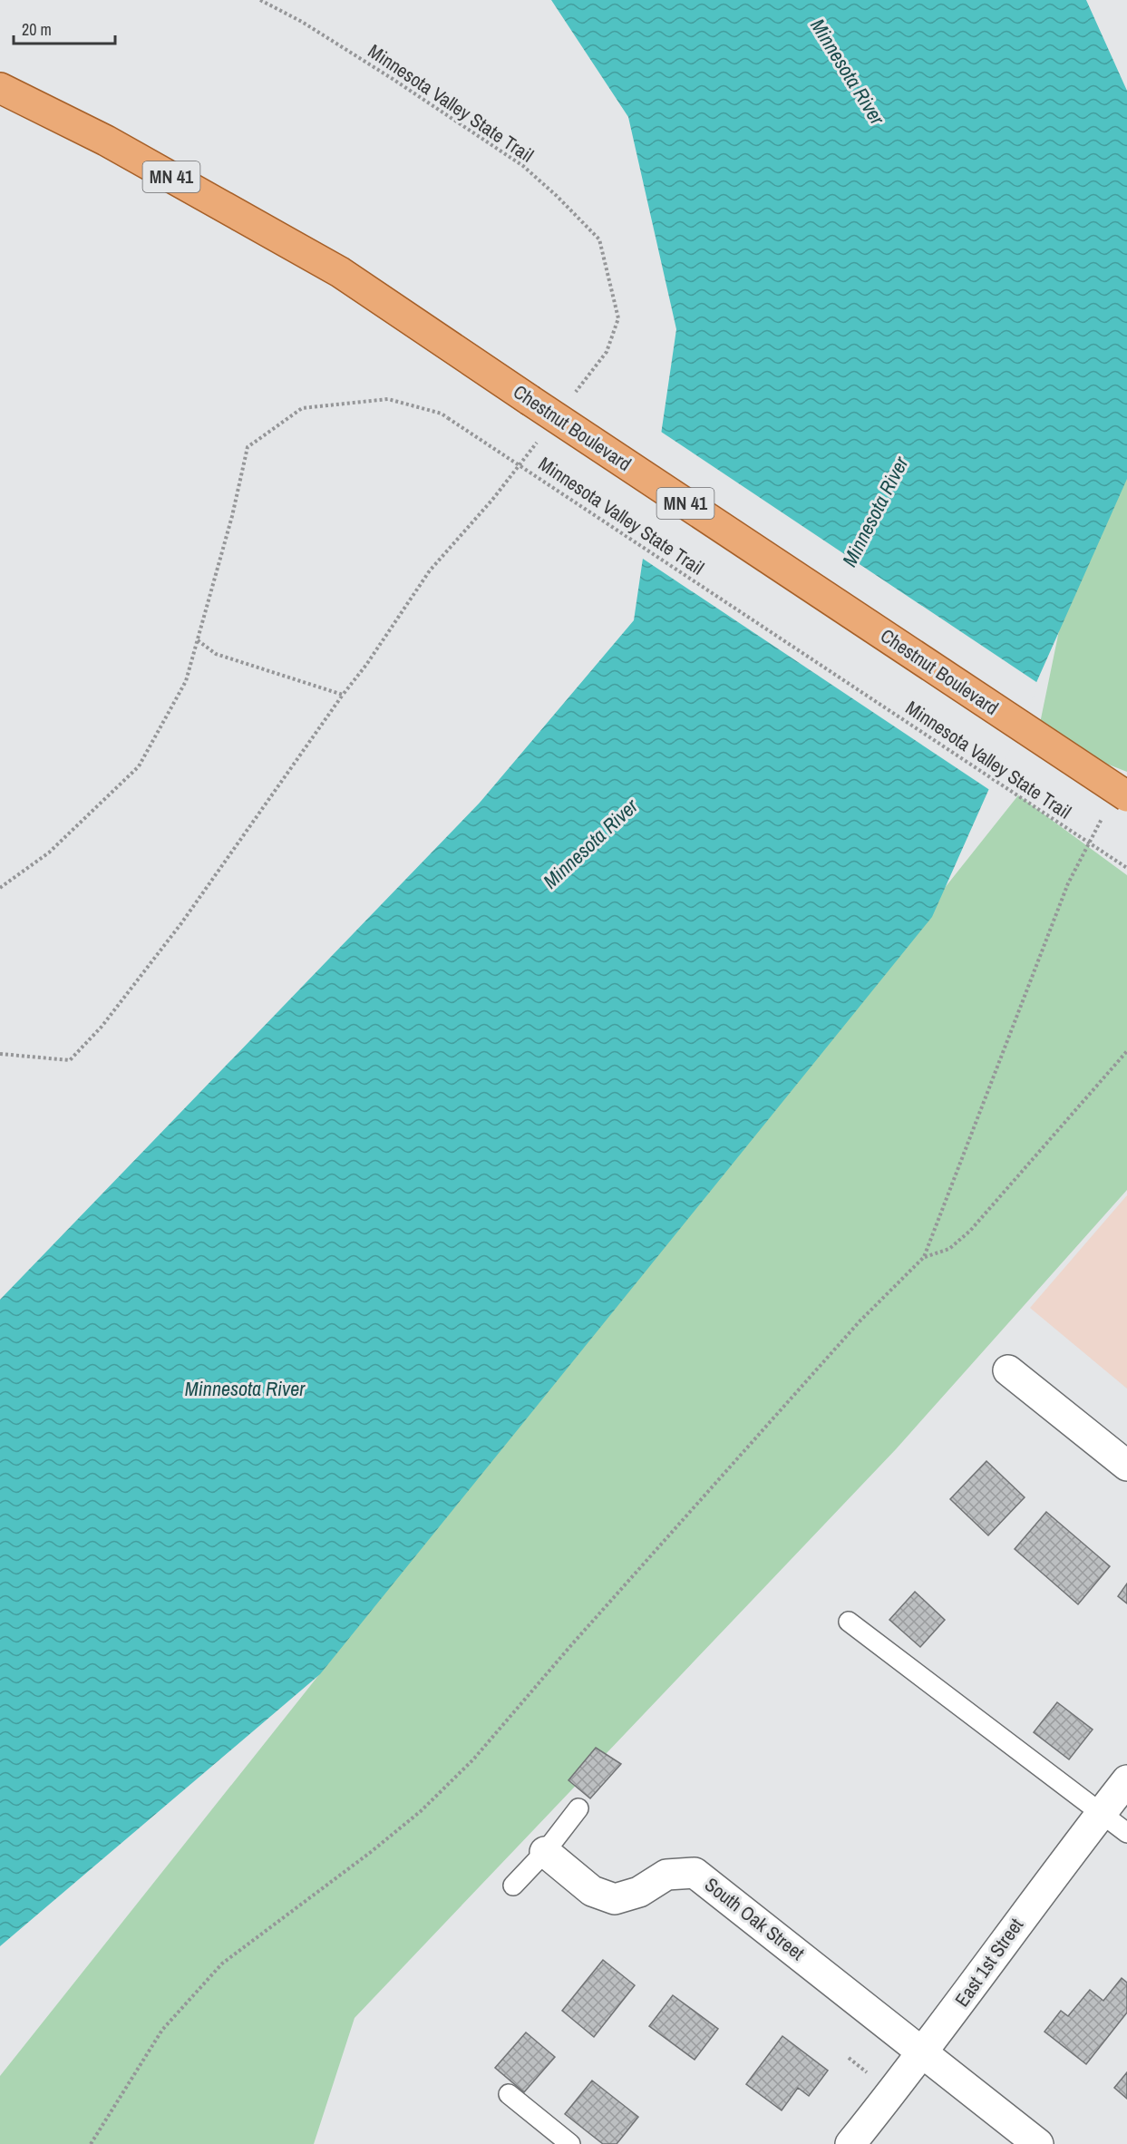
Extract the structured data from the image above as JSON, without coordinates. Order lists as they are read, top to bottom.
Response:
{
  "streets": {
    "main road": ["MN 41", "Chestnut Boulevard"],
    "street": ["South Oak Street", "East 1st Street"],
    "path": ["Minnesota Valley State Trail"]
  },
  "crossings": [
    ["South Oak Street", "East 1st Street"]
  ],
  "water": ["Minnesota River"],
  "scale_bar": "20 m"
}
